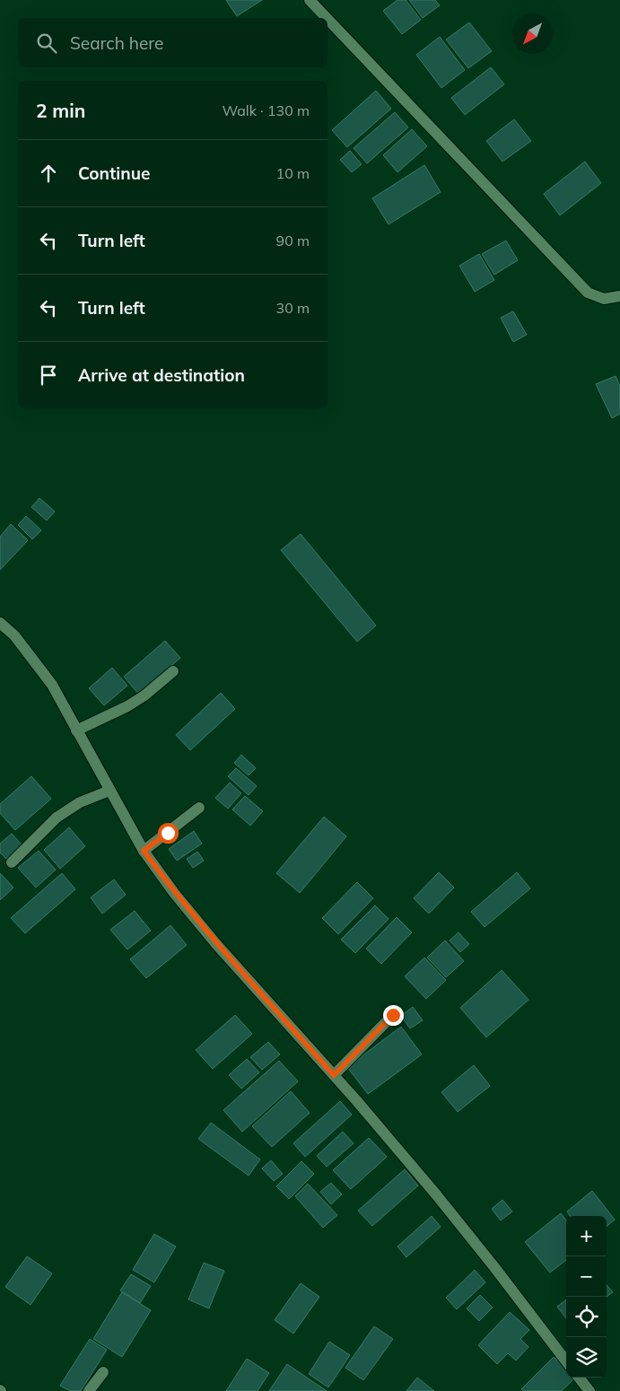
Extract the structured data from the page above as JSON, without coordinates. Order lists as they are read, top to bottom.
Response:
{
  "north": "bottom left",
  "page": {
    "search": "Search here",
    "heading": ["2 min", "Walk · 130 m"],
    "list": [
      ["Continue", "10 m"],
      ["Turn left", "90 m"],
      ["Turn left", "30 m"],
      "Arrive at destination"
    ],
    "map_buttons": ["+", "−"]
  }
}
